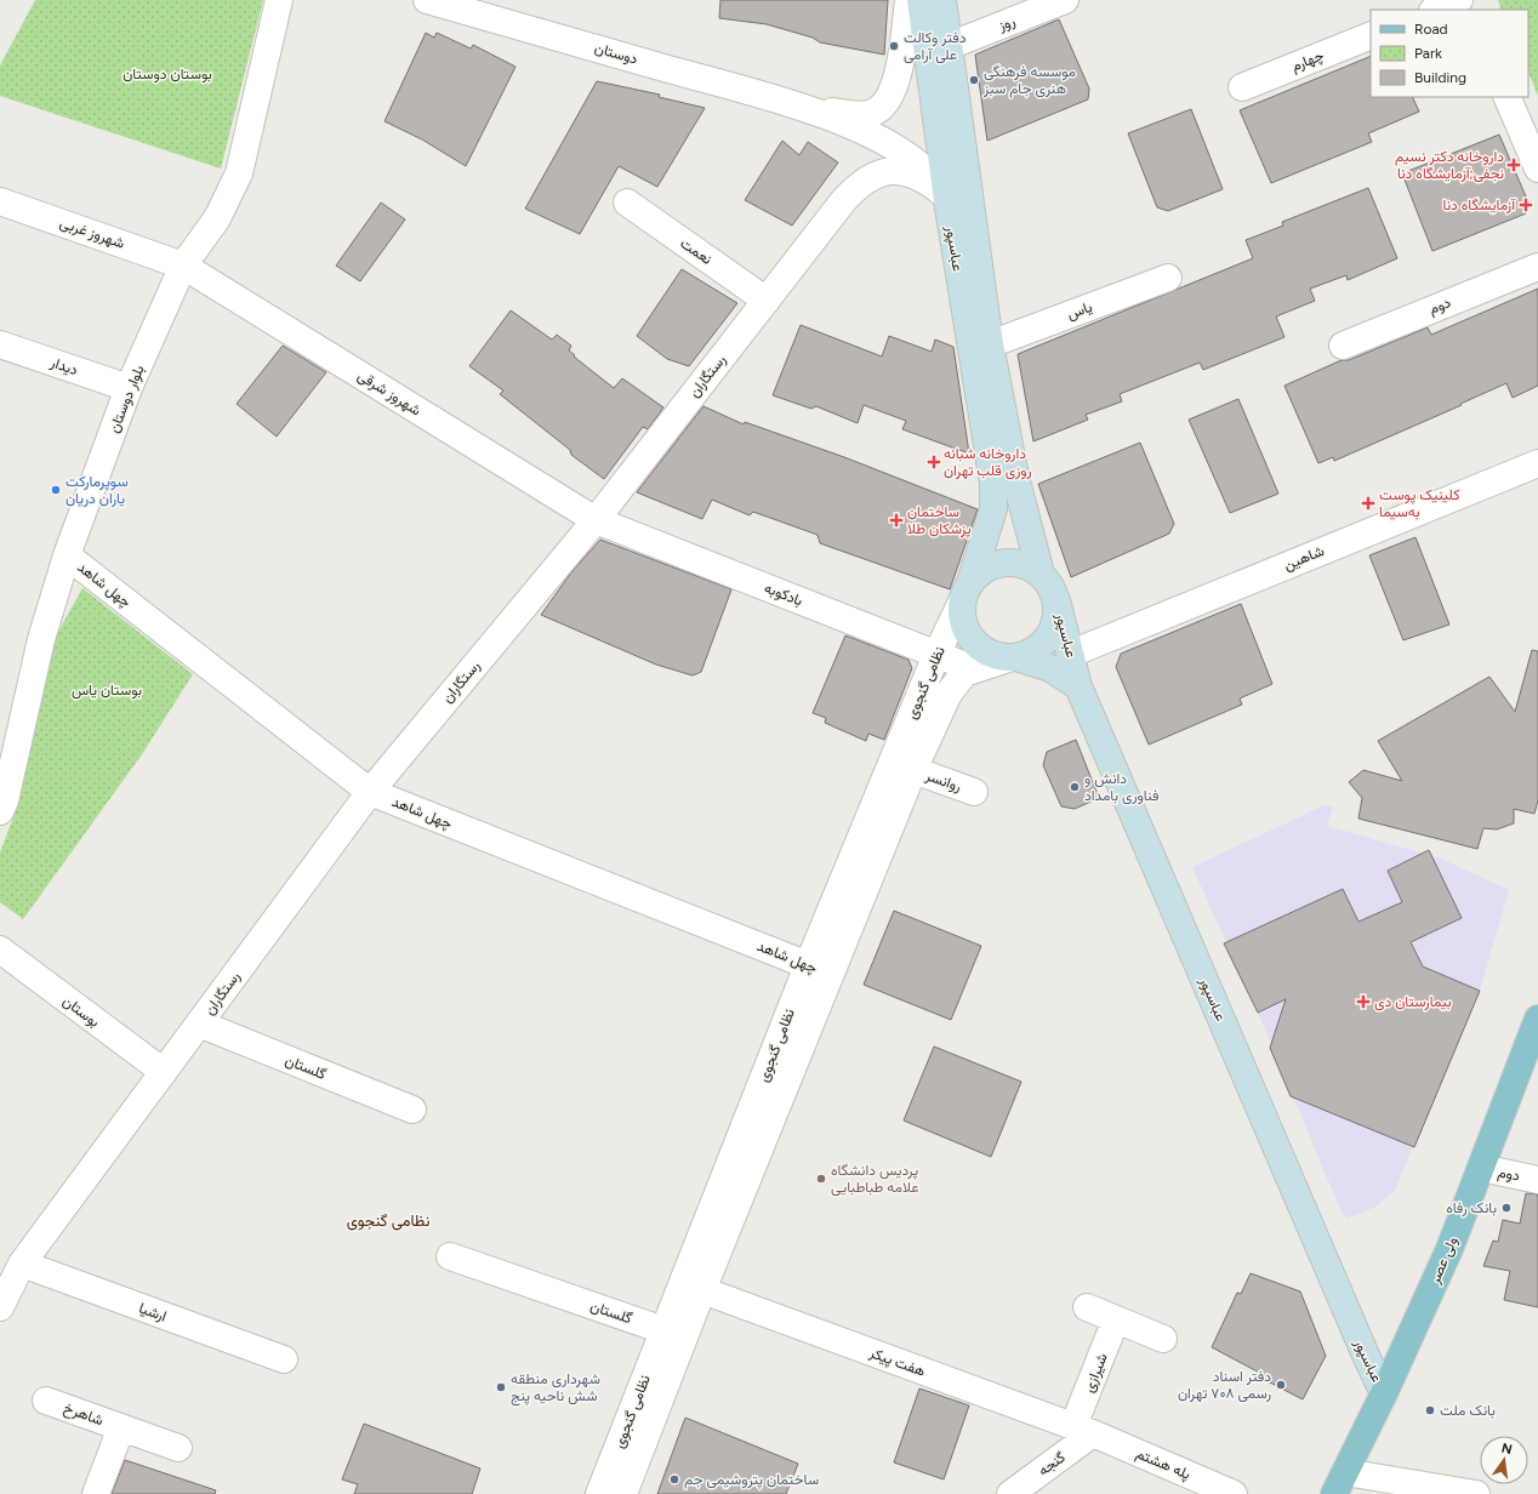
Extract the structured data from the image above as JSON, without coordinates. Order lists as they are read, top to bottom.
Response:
{
  "streets": {
    "main road": ["عباسپور", "ولی عصر"],
    "street": [
      "روز",
      "دوستان",
      "چهارم",
      "شهروز غربی",
      "نعمت",
      "دوم",
      "یاس",
      "دیدار",
      "رستگاران",
      "شهروز شرقی",
      "بلوار دوستان",
      "شاهین",
      "چهل شاهد",
      "بادکوبه",
      "نظامی گنجوی",
      "روانسر",
      "بوستان",
      "گلستان",
      "ارشیا",
      "هفت پیکر",
      "شیرازی",
      "شاهرخ",
      "گنجه",
      "پله هشتم"
    ]
  },
  "crossings": [
    ["روز", "عباسپور"],
    ["دوستان", "عباسپور"],
    ["دوستان", "رستگاران"],
    ["شهروز غربی", "شهروز شرقی"],
    ["شهروز غربی", "بلوار دوستان"],
    ["عباسپور", "یاس"],
    ["عباسپور", "رستگاران"],
    ["عباسپور", "شاهین"],
    ["عباسپور", "نظامی گنجوی"],
    ["عباسپور", "ولی عصر"],
    ["نعمت", "رستگاران"],
    ["دوم", "ولی عصر"],
    ["دیدار", "بلوار دوستان"],
    ["رستگاران", "شهروز شرقی"],
    ["رستگاران", "چهل شاهد"],
    ["رستگاران", "بادکوبه"],
    ["رستگاران", "بوستان"],
    ["رستگاران", "گلستان"],
    ["رستگاران", "ارشیا"],
    ["شهروز شرقی", "بلوار دوستان"],
    ["شهروز شرقی", "بادکوبه"],
    ["بلوار دوستان", "چهل شاهد"],
    ["چهل شاهد", "نظامی گنجوی"],
    ["بادکوبه", "نظامی گنجوی"],
    ["نظامی گنجوی", "روانسر"],
    ["نظامی گنجوی", "گلستان"],
    ["نظامی گنجوی", "هفت پیکر"],
    ["هفت پیکر", "شیرازی"],
    ["هفت پیکر", "گنجه"],
    ["هفت پیکر", "پله هشتم"],
    ["شیرازی", "گنجه"],
    ["شیرازی", "پله هشتم"],
    ["گنجه", "پله هشتم"]
  ],
  "districts": ["نظامی گنجوی"],
  "parks": ["بوستان دوستان", "بوستان یاس"],
  "places": {
    "other": [
      "دفتر وکالت علی آرامی",
      "موسسه فرهنگی هنری جام سبز",
      "سوپرمارکت یاران دریان",
      "دانش و فناوری بامداد",
      "پردیس دانشگاه علامه طباطبایی",
      "بانک رفاه",
      "دفتر اسناد رسمی ۷۰۸ تهران",
      "شهرداری منطقه شش ناحیه پنج",
      "بانک ملت",
      "ساختمان پتروشیمی جم"
    ],
    "health": [
      "داروخانه دکتر نسیم نجفی;آزمایشگاه دنا",
      "آزمایشگاه دنا",
      "داروخانه شبانه روزی قلب تهران",
      "کلینیک پوست به‌سیما",
      "ساختمان پزشکان طلا",
      "بیمارستان دی"
    ]
  },
  "legend": ["Road", "Park", "Building"],
  "north": "top"
}
